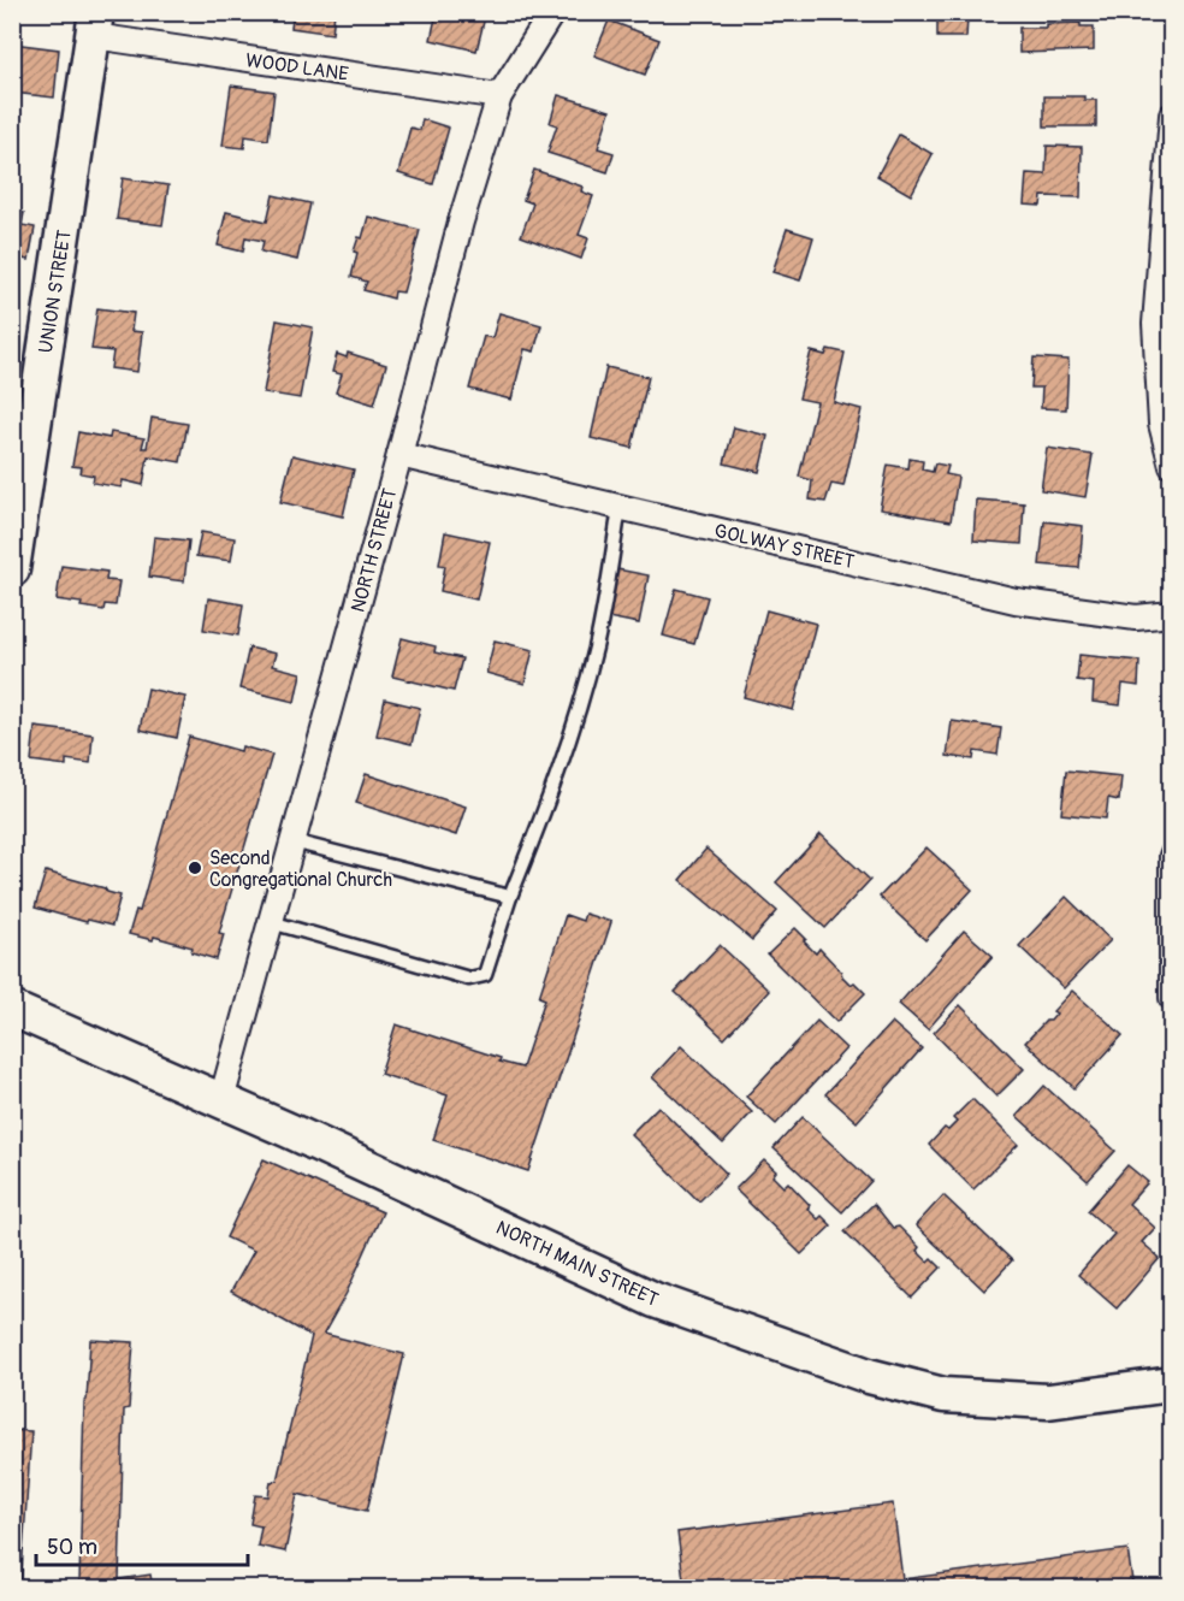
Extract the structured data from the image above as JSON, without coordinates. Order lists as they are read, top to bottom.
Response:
{
  "streets": {
    "main road": ["UNION STREET", "NORTH MAIN STREET"],
    "street": ["WOOD LANE", "GOLWAY STREET", "NORTH STREET"]
  },
  "crossings": [
    ["WOOD LANE", "UNION STREET"],
    ["WOOD LANE", "NORTH STREET"],
    ["GOLWAY STREET", "NORTH STREET"],
    ["NORTH STREET", "NORTH MAIN STREET"]
  ],
  "places": ["Second Congregational Church"],
  "scale_bar": "50 m"
}
